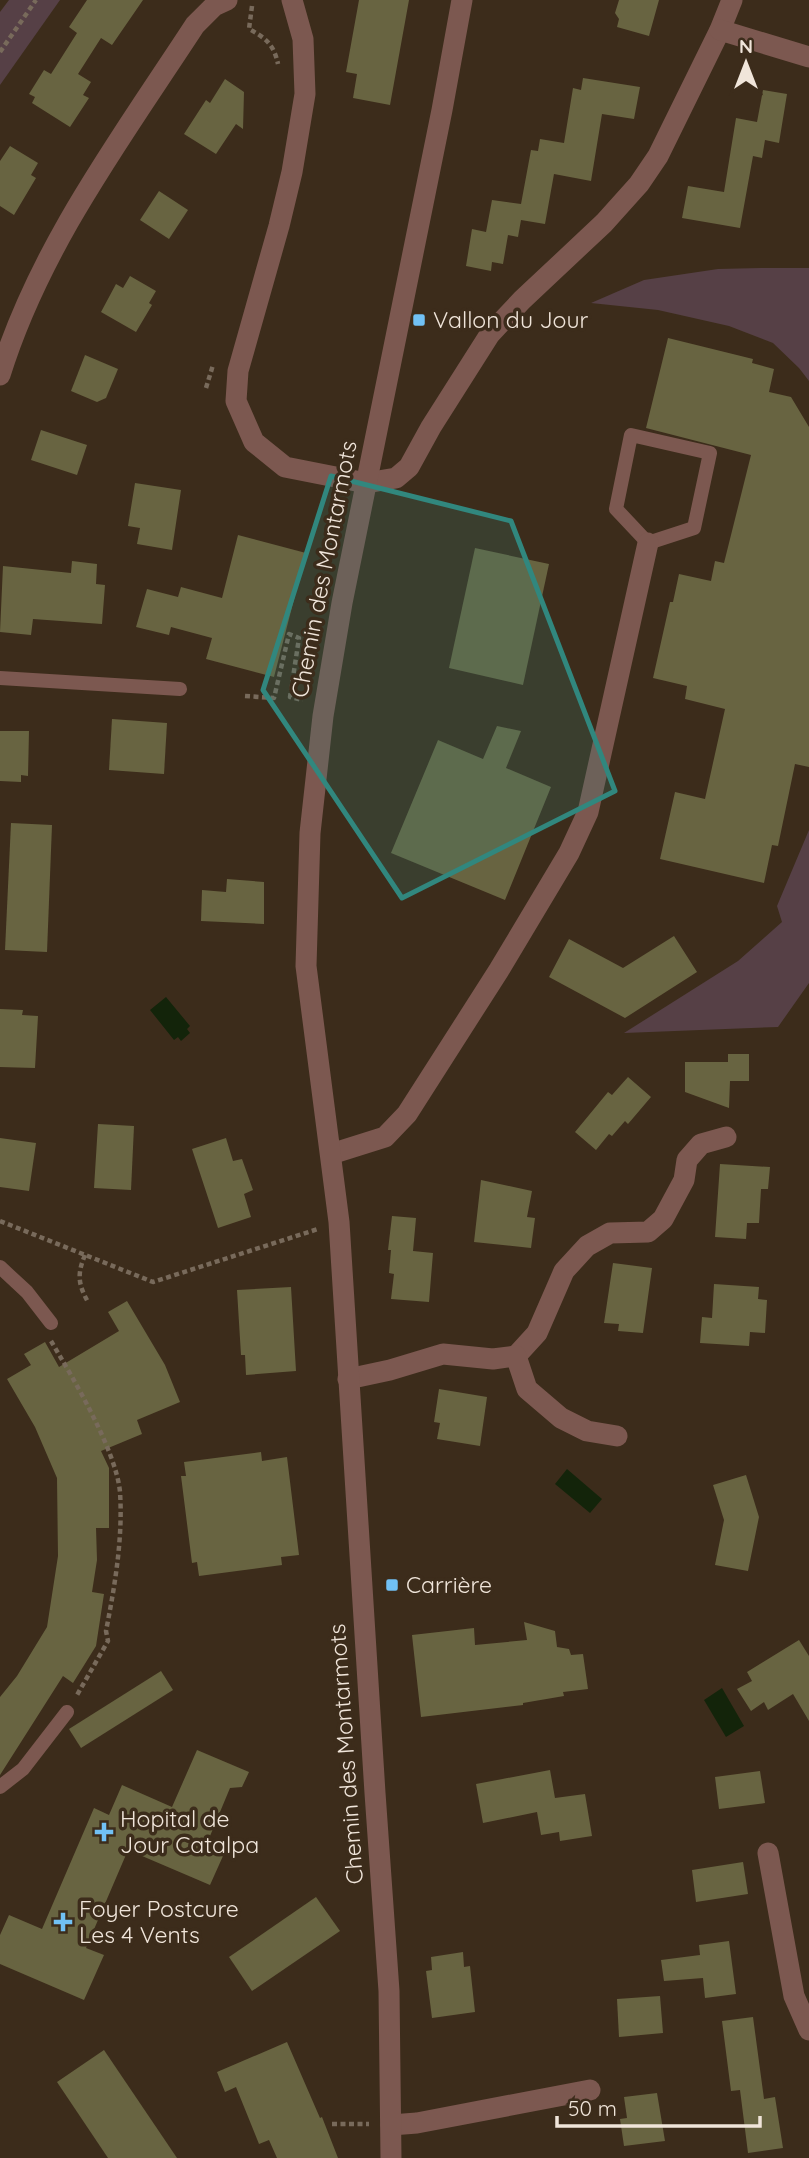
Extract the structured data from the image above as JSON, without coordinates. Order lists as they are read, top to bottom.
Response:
{
  "streets": {
    "street": ["Chemin des Montarmots"]
  },
  "places": {
    "transit": ["Vallon du Jour", "Carrière"],
    "health": ["Hopital de Jour Catalpa", "Foyer Postcure Les 4 Vents"]
  },
  "scale_bar": "50 m",
  "north": "top"
}
